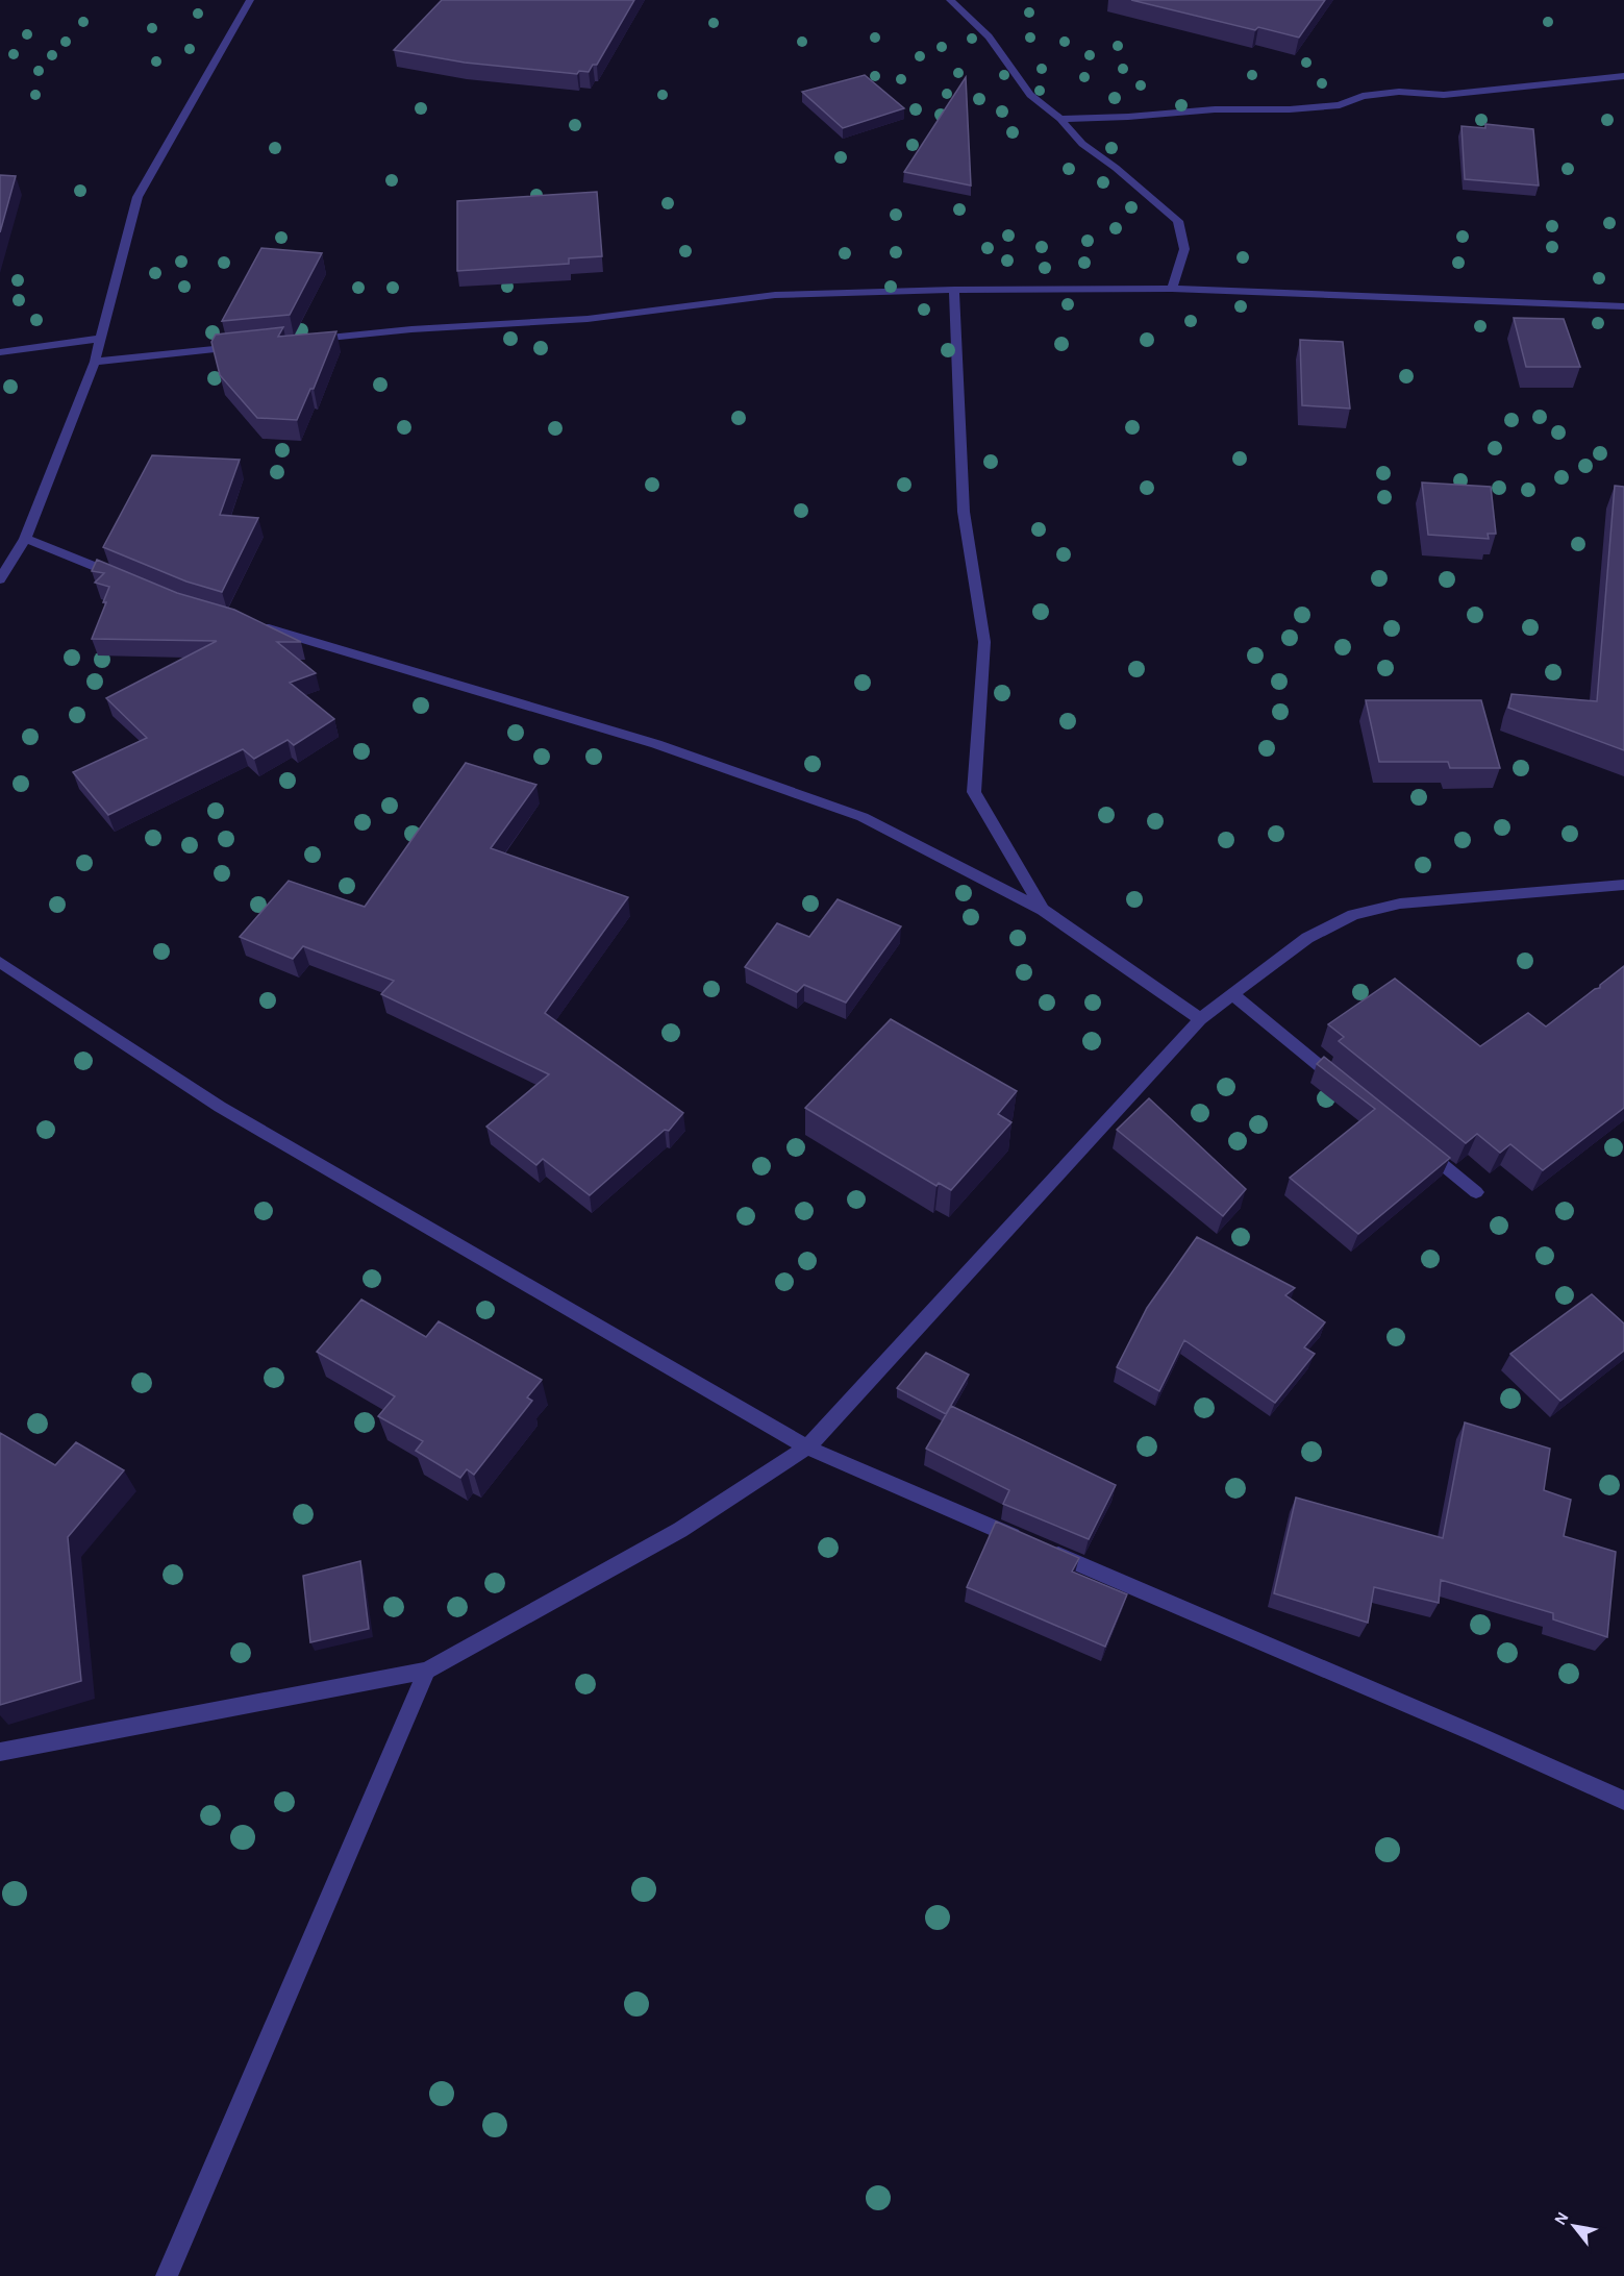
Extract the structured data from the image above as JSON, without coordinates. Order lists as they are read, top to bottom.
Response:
{
  "north": "top left"
}
